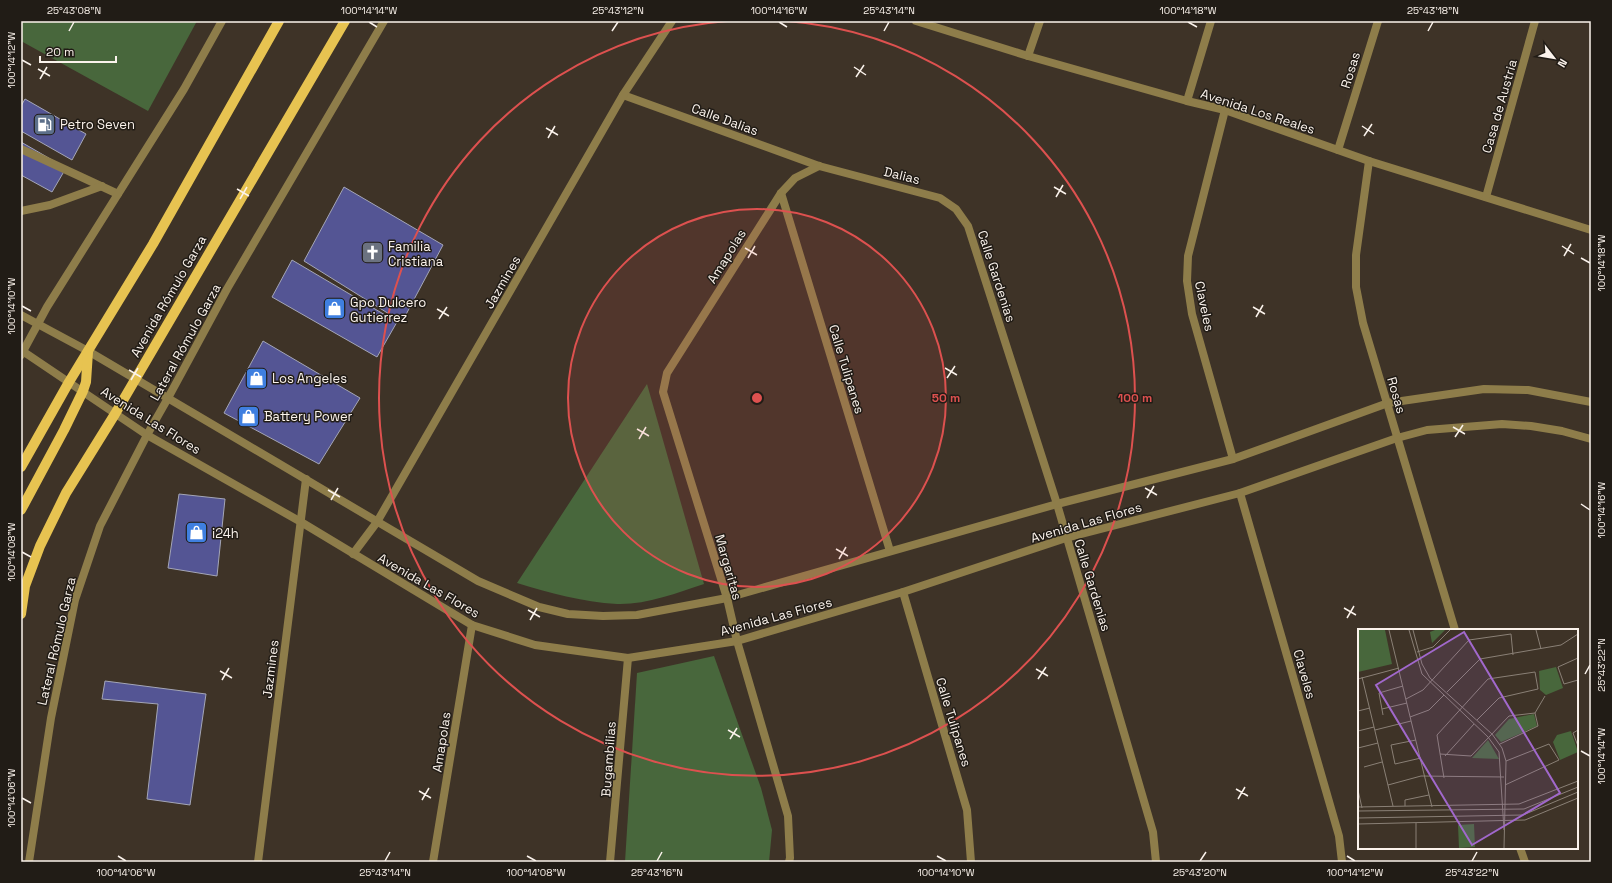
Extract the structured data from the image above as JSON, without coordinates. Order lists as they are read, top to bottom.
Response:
{
  "streets": {
    "main road": ["Avenida Rómulo Garza"],
    "street": [
      "Rosas",
      "Casa de Austria",
      "Avenida Los Reales",
      "Calle Dalias",
      "Dalias",
      "Amapolas",
      "Calle Gardenias",
      "Jazmines",
      "Claveles",
      "Lateral Rómulo Garza",
      "Calle Tulipanes",
      "Avenida Las Flores",
      "Margaritas",
      "Bugambilias"
    ]
  },
  "crossings": [
    ["Rosas", "Avenida Los Reales"],
    ["Rosas", "Avenida Las Flores"],
    ["Casa de Austria", "Avenida Los Reales"],
    ["Avenida Los Reales", "Claveles"],
    ["Calle Dalias", "Dalias"],
    ["Calle Dalias", "Amapolas"],
    ["Calle Dalias", "Jazmines"],
    ["Dalias", "Amapolas"],
    ["Dalias", "Calle Gardenias"],
    ["Amapolas", "Calle Tulipanes"],
    ["Amapolas", "Avenida Las Flores"],
    ["Amapolas", "Margaritas"],
    ["Calle Gardenias", "Avenida Las Flores"],
    ["Jazmines", "Avenida Las Flores"],
    ["Avenida Rómulo Garza", "Avenida Las Flores"],
    ["Claveles", "Avenida Las Flores"],
    ["Lateral Rómulo Garza", "Avenida Las Flores"],
    ["Calle Tulipanes", "Avenida Las Flores"],
    ["Avenida Las Flores", "Margaritas"],
    ["Avenida Las Flores", "Bugambilias"]
  ],
  "places": {
    "fuel station": ["Petro Seven"],
    "church": ["Familia Cristiana"],
    "shop": [
      "Gpo Dulcero Gutierrez",
      "Los Angeles",
      "Battery Power",
      "i24h"
    ]
  },
  "scale_bar": "20 m",
  "north": "bottom right",
  "coordinates": [
    "25°43'08\"N",
    "100°14'14\"W",
    "25°43'12\"N",
    "100°14'16\"W",
    "25°43'14\"N",
    "100°14'18\"W",
    "25°43'18\"N",
    "100°14'12\"W",
    "100°14'10\"W",
    "100°14'08\"W",
    "25°43'22\"N",
    "100°14'06\"W",
    "25°43'16\"N",
    "25°43'20\"N"
  ],
  "rings": ["50 m", "100 m"]
}
